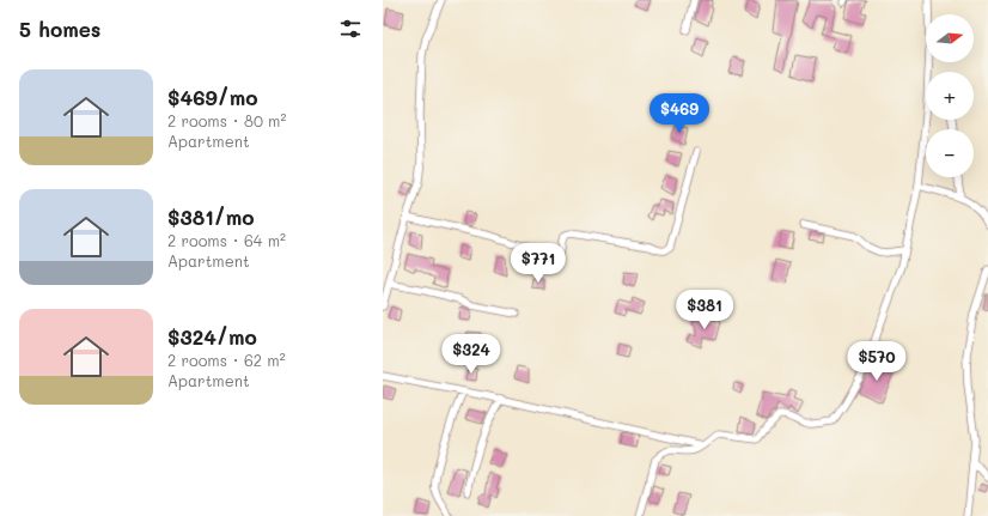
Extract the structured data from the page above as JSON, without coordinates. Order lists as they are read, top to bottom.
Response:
{
  "north": "right",
  "page": {
    "heading": "5 homes",
    "map_buttons": ["+", "−"],
    "list": [
      {
        "name": "$469/mo",
        "note": "2 rooms · 80 m² · Apartment"
      },
      {
        "name": "$381/mo",
        "note": "2 rooms · 64 m² · Apartment"
      },
      {
        "name": "$324/mo",
        "note": "2 rooms · 62 m² · Apartment"
      }
    ],
    "price": [
      "$469",
      "$771",
      "$381",
      "$324",
      "$570"
    ]
  }
}
